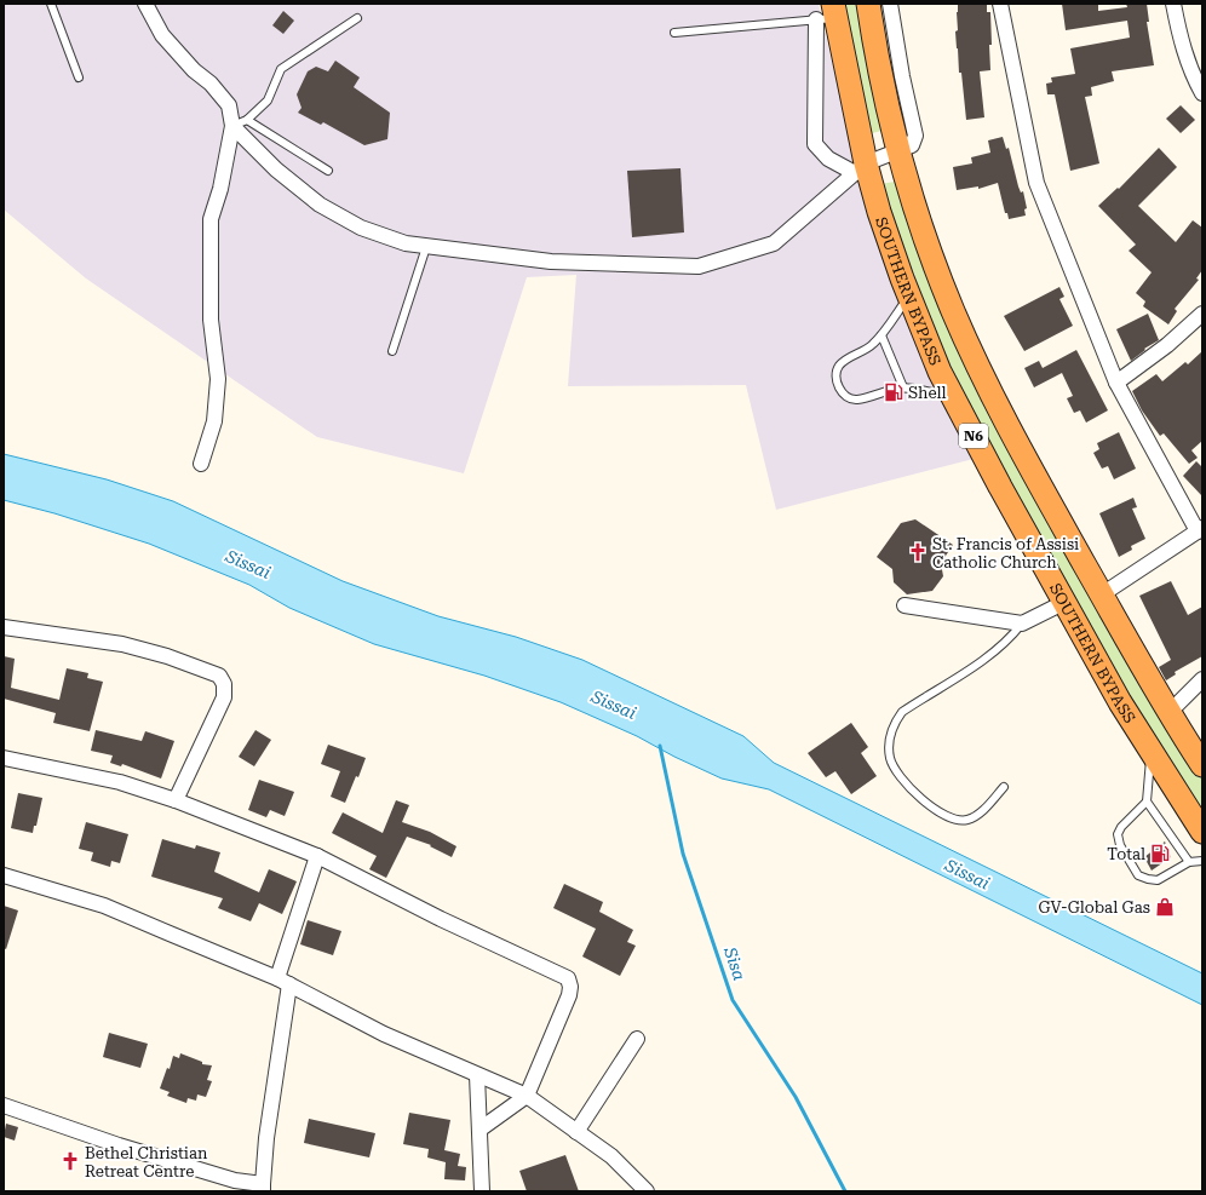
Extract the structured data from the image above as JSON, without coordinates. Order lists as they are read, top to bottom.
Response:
{
  "streets": {
    "highway": ["SOUTHERN BYPASS", "N6"]
  },
  "water": ["Sissai", "Sisa"],
  "places": {
    "fuel station": ["Shell", "Total"],
    "church": ["St. Francis of Assisi Catholic Church", "Bethel Christian Retreat Centre"],
    "shop": ["GV-Global Gas"]
  }
}
